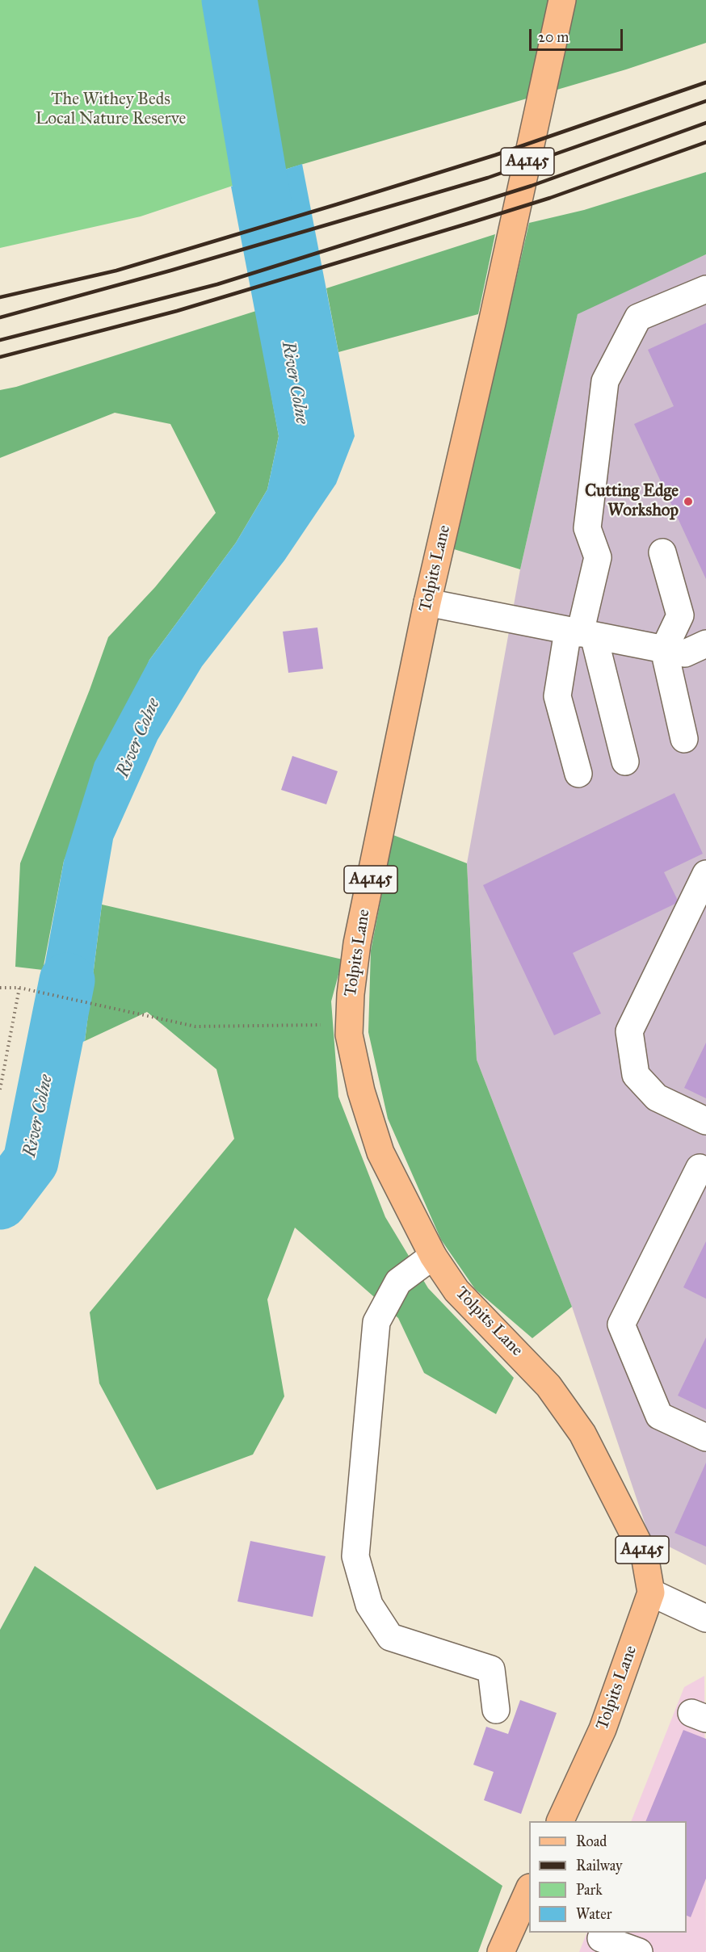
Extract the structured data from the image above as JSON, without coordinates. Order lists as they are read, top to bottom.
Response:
{
  "streets": {
    "main road": ["A4145", "Tolpits Lane"]
  },
  "water": ["River Colne"],
  "parks": ["The Withey Beds Local Nature Reserve"],
  "places": ["Cutting Edge Workshop"],
  "legend": [
    "Road",
    "Railway",
    "Park",
    "Water"
  ],
  "scale_bar": "20 m"
}
